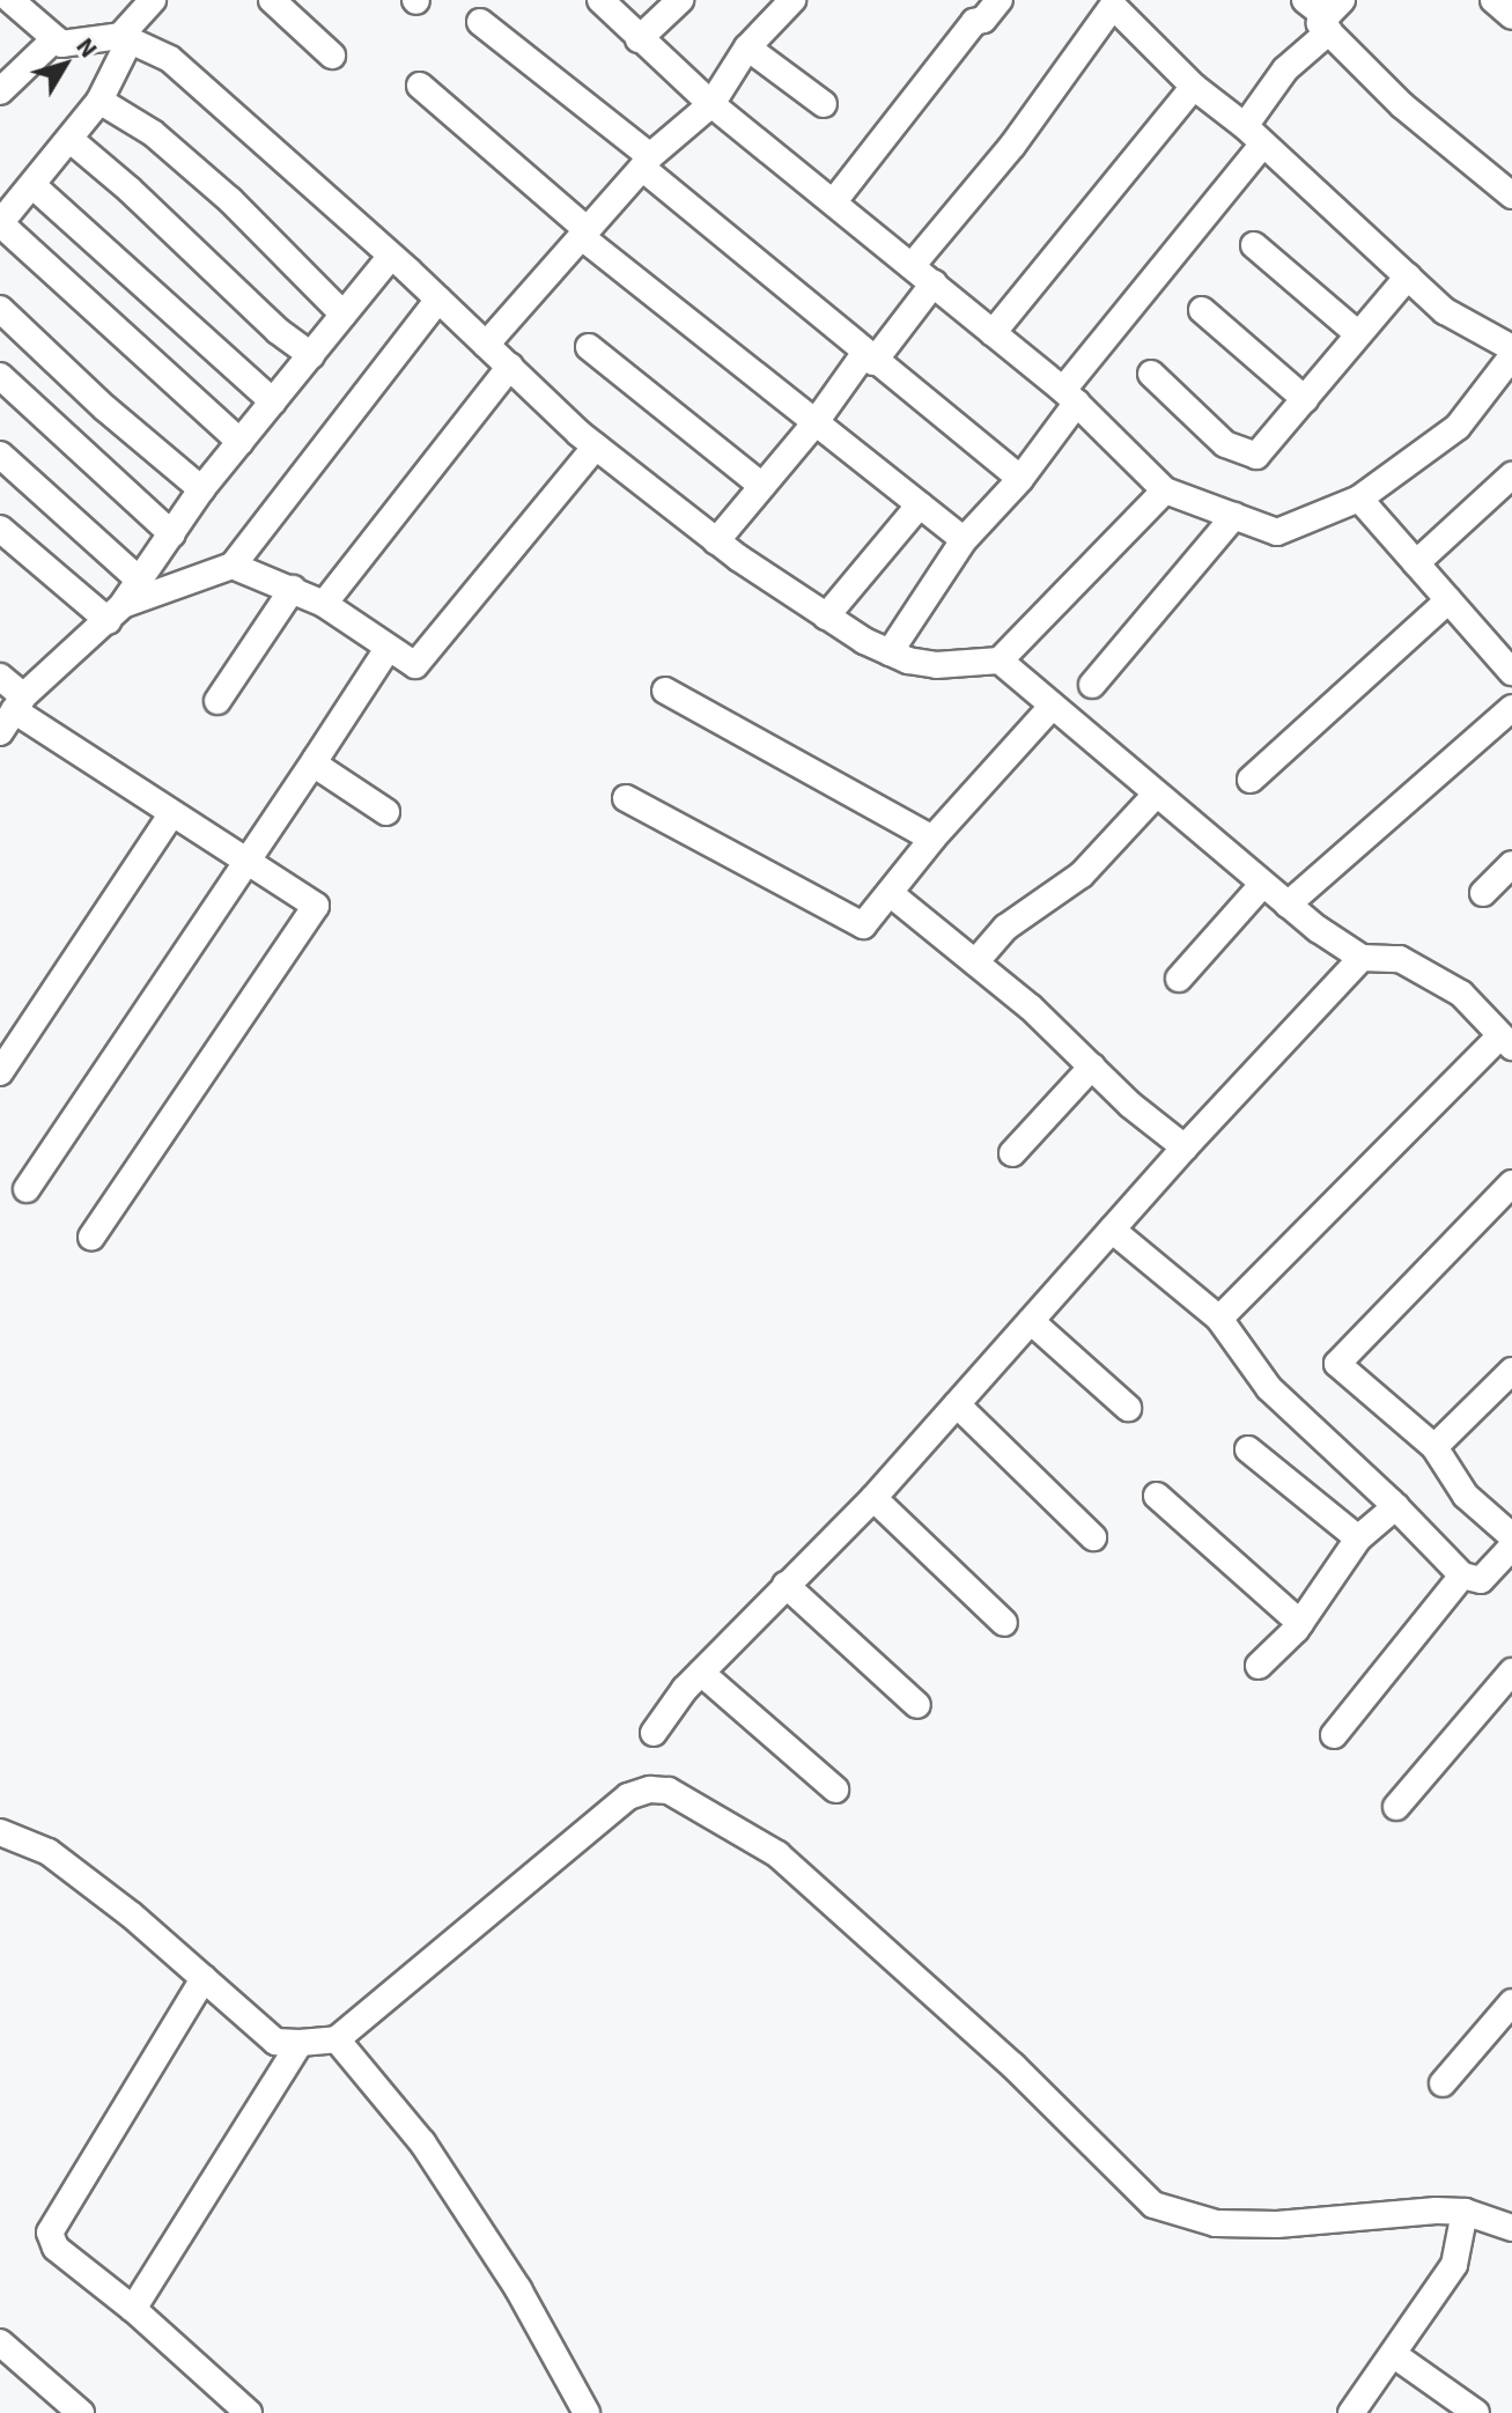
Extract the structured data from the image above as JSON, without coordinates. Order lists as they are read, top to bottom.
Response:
{
  "north": "top right"
}
